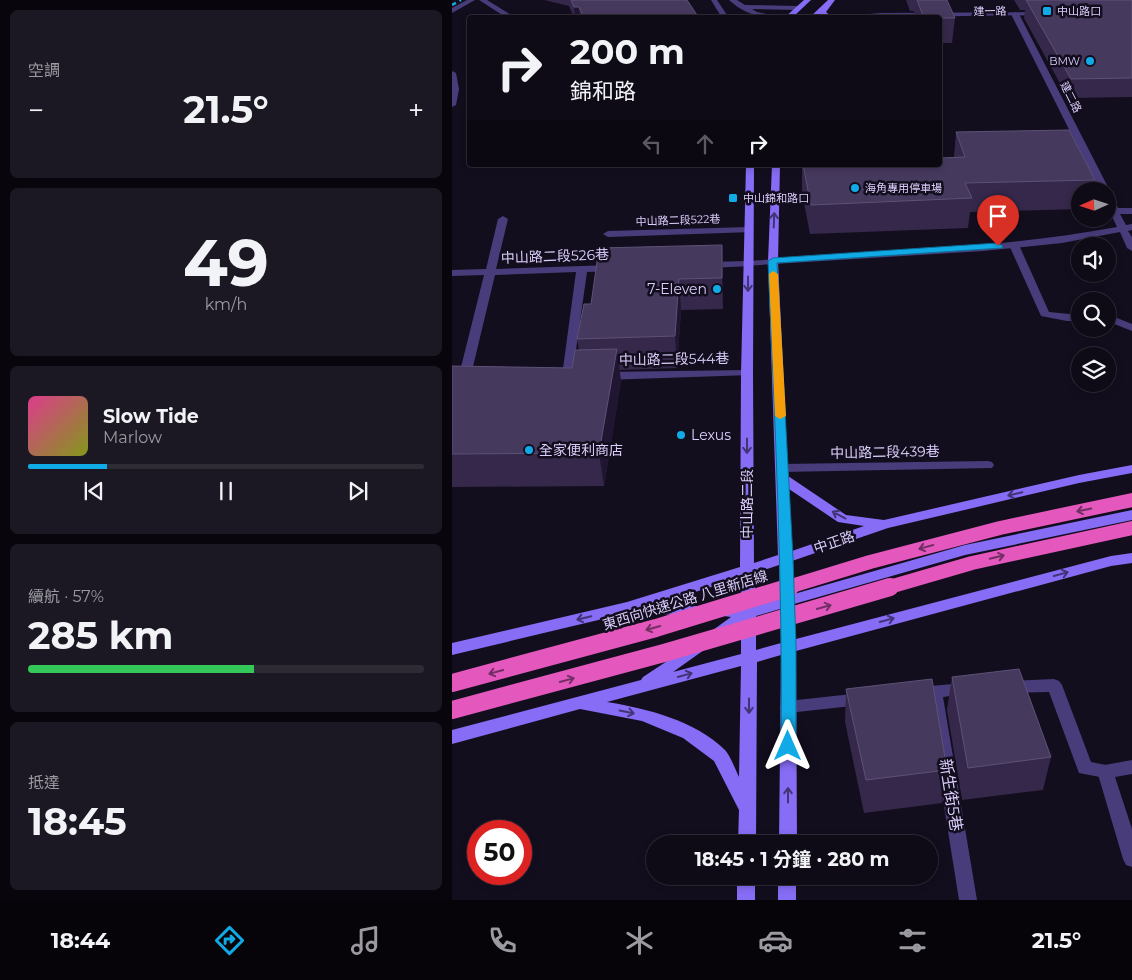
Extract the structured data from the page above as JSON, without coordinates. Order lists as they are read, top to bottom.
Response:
{
  "streets": {
    "highway": ["東西向快速公路 八里新店線"],
    "main road": ["中山路二段", "中正路"],
    "street": [
      "建一路",
      "建二路",
      "中山路二段522巷",
      "中山路二段526巷",
      "中山路二段544巷",
      "中山路二段439巷",
      "新生街5巷"
    ]
  },
  "crossings": [
    ["建一路", "建二路"],
    ["中山路二段522巷", "中山路二段"],
    ["中山路二段526巷", "中山路二段544巷"],
    ["中山路二段544巷", "中山路二段"],
    ["中山路二段", "中正路"]
  ],
  "places": {
    "transit": ["中山路口", "中山錦和路口"],
    "other": [
      "BMW",
      "海角專用停車場",
      "7-Eleven",
      "Lexus",
      "全家便利商店"
    ]
  },
  "north": "left",
  "page": {
    "tile": [
      "空調",
      ["49", "km/h"],
      ["續航 · 57%", "285 km"],
      ["抵達", "18:45"]
    ],
    "turn": ["200 m", "錦和路"],
    "heat": ["−", "21.5°", "+"],
    "song": ["Slow Tide", "Marlow"],
    "limit": "50",
    "trip": "18:45 · 1 分鐘 · 280 m",
    "tabs": ["18:44", "21.5°"]
  }
}
